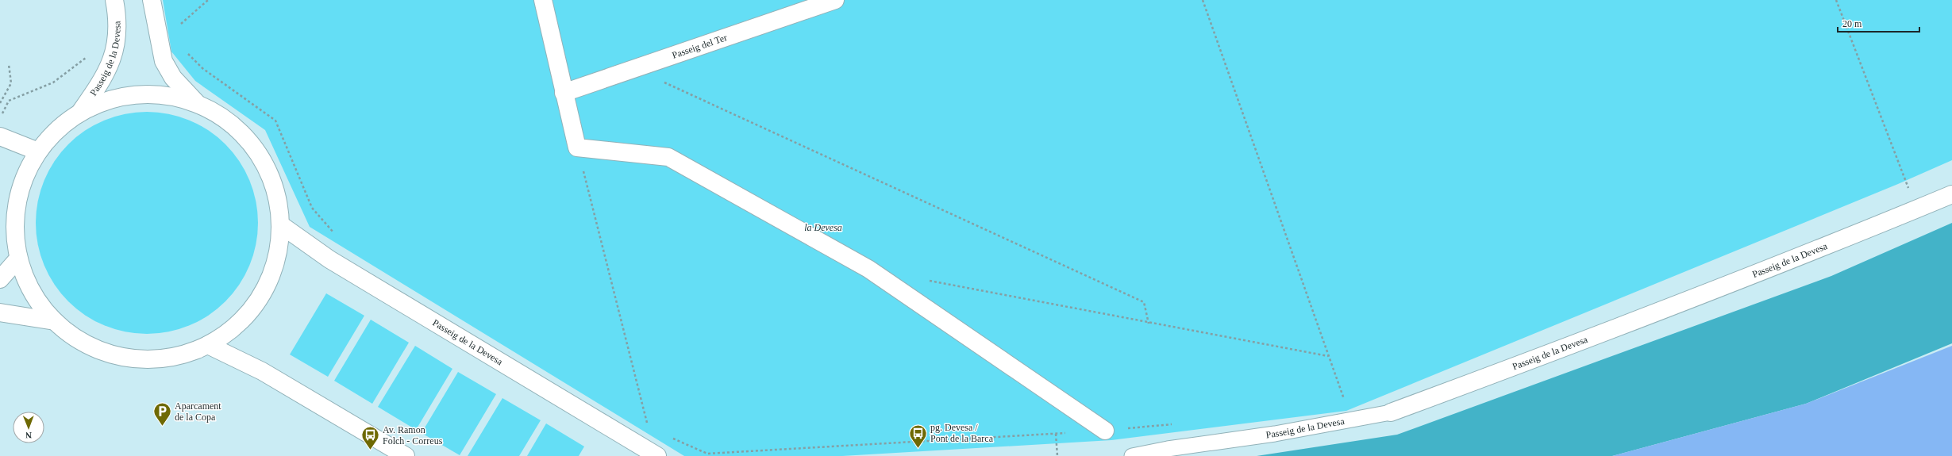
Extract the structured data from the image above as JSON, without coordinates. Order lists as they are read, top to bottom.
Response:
{
  "streets": {
    "street": ["Passeig del Ter", "Passeig de la Devesa"]
  },
  "parks": ["la Devesa"],
  "places": {
    "parking": ["Aparcament de la Copa"],
    "bus stop": ["pg. Devesa / Pont de la Barca", "Av. Ramon Folch - Correus"]
  },
  "scale_bar": "20 m",
  "north": "bottom"
}
